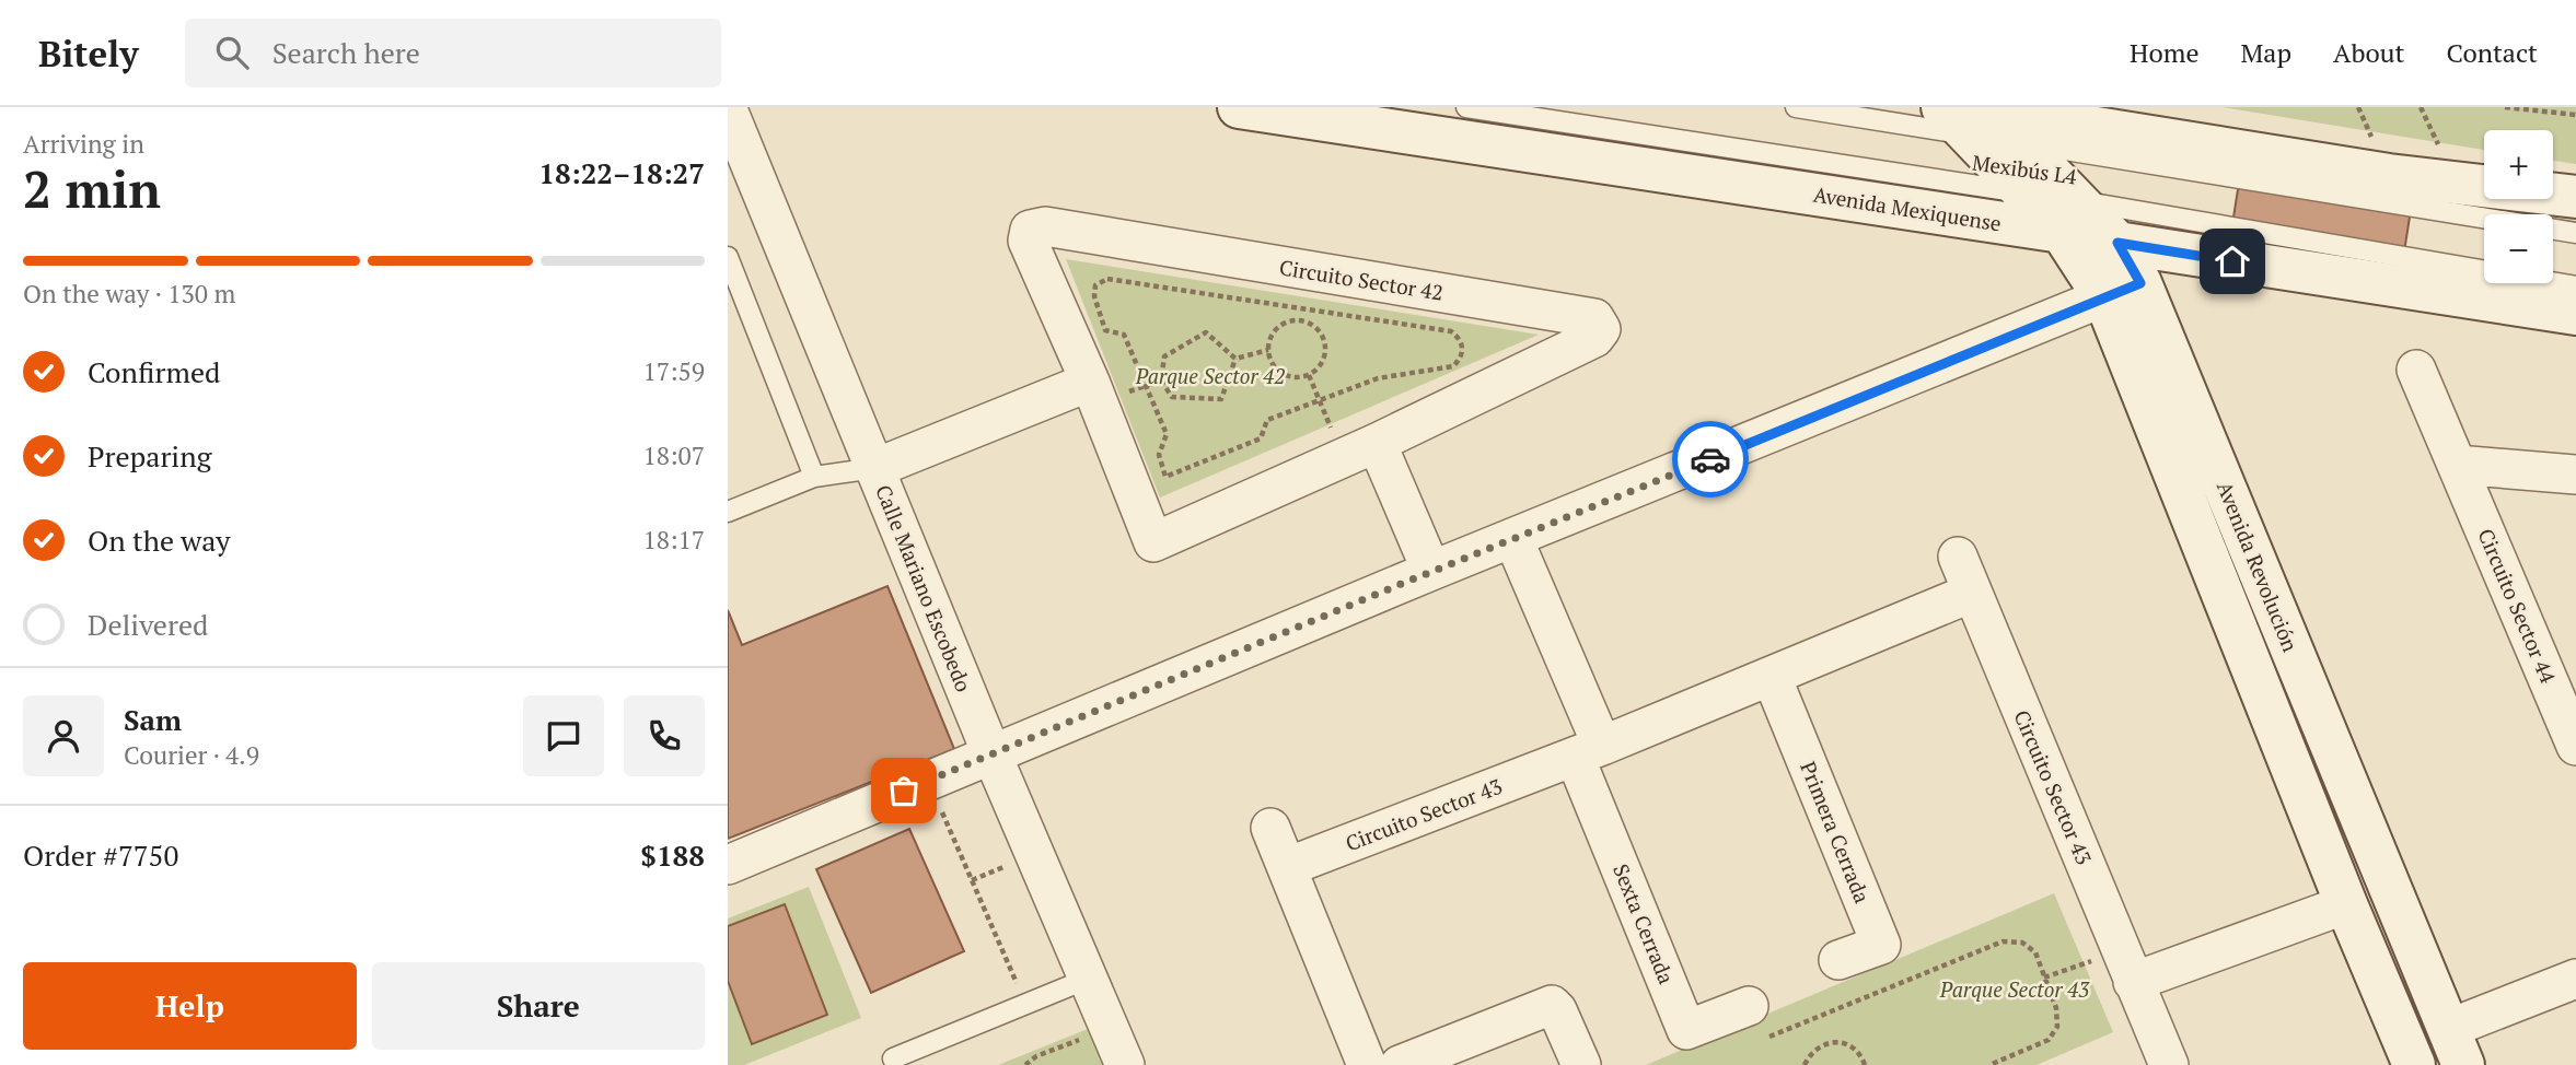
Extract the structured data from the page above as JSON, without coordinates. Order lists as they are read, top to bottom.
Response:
{
  "streets": {
    "street": [
      "Avenida Mexiquense",
      "Circuito Sector 42",
      "Avenida Revolución",
      "Calle Mariano Escobedo",
      "Circuito Sector 44",
      "Circuito Sector 43",
      "Primera Cerrada",
      "Sexta Cerrada"
    ],
    "lane": ["Mexibús L4"]
  },
  "crossings": [
    ["Mexibús L4", "Avenida Mexiquense"],
    ["Mexibús L4", "Avenida Revolución"],
    ["Avenida Mexiquense", "Avenida Revolución"],
    ["Circuito Sector 43", "Primera Cerrada"],
    ["Circuito Sector 43", "Sexta Cerrada"]
  ],
  "parks": ["Parque Sector 42", "Parque Sector 43"],
  "page": {
    "header": "Bitely",
    "search": "Search here",
    "nav": [
      "Home",
      "Map",
      "About",
      "Contact"
    ],
    "heading": ["2 min", "Arriving in", "18:22–18:27"],
    "panel": [
      "Sam",
      "Courier · 4.9",
      "Order #7750",
      "$188"
    ],
    "map_buttons": ["+", "−"],
    "bar": "On the way · 130 m",
    "list": [
      ["Confirmed", "17:59"],
      ["Preparing", "18:07"],
      ["On the way", "18:17"],
      "Delivered"
    ],
    "buttons": ["Help", "Share"]
  }
}
